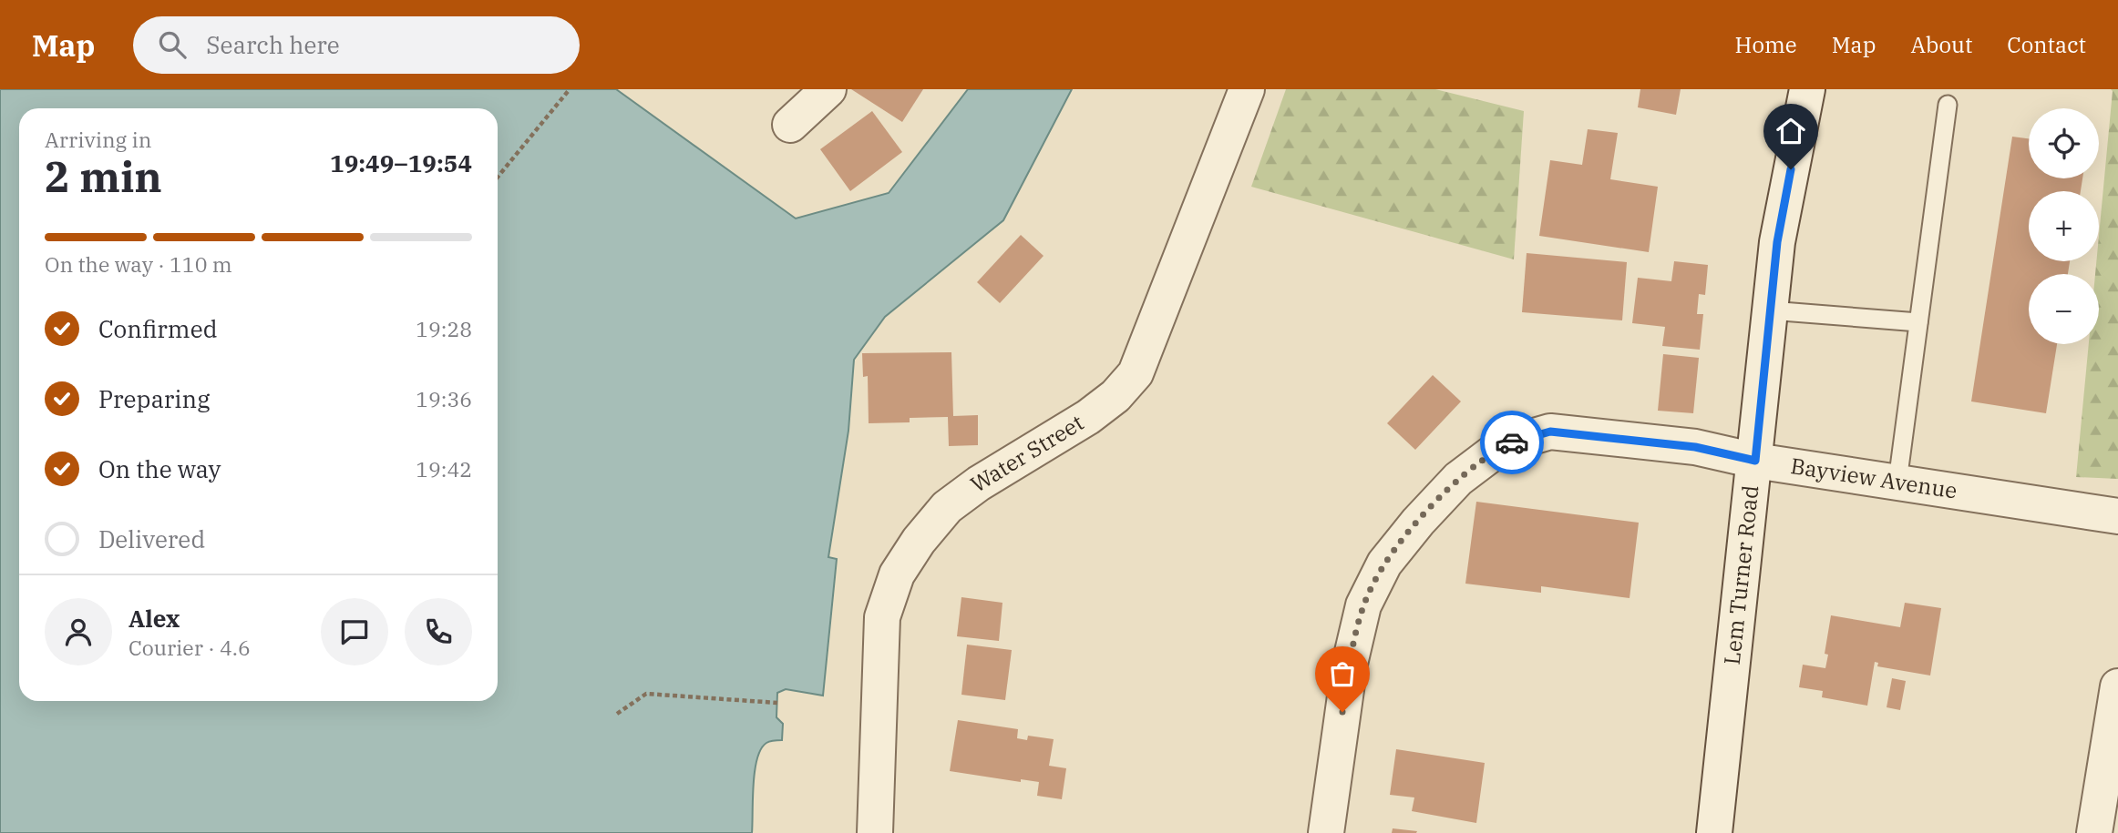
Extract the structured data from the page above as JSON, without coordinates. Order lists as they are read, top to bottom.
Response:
{
  "streets": {
    "street": ["Water Street", "Bayview Avenue", "Lem Turner Road"]
  },
  "crossings": [
    ["Bayview Avenue", "Lem Turner Road"]
  ],
  "page": {
    "header": "Map",
    "search": "Search here",
    "nav": [
      "Home",
      "Map",
      "About",
      "Contact"
    ],
    "map_buttons": ["+", "−"],
    "heading": ["2 min", "Arriving in", "19:49–19:54"],
    "panel": ["Alex", "Courier · 4.6"],
    "bar": "On the way · 110 m",
    "list": [
      ["Confirmed", "19:28"],
      ["Preparing", "19:36"],
      ["On the way", "19:42"],
      "Delivered"
    ]
  }
}
